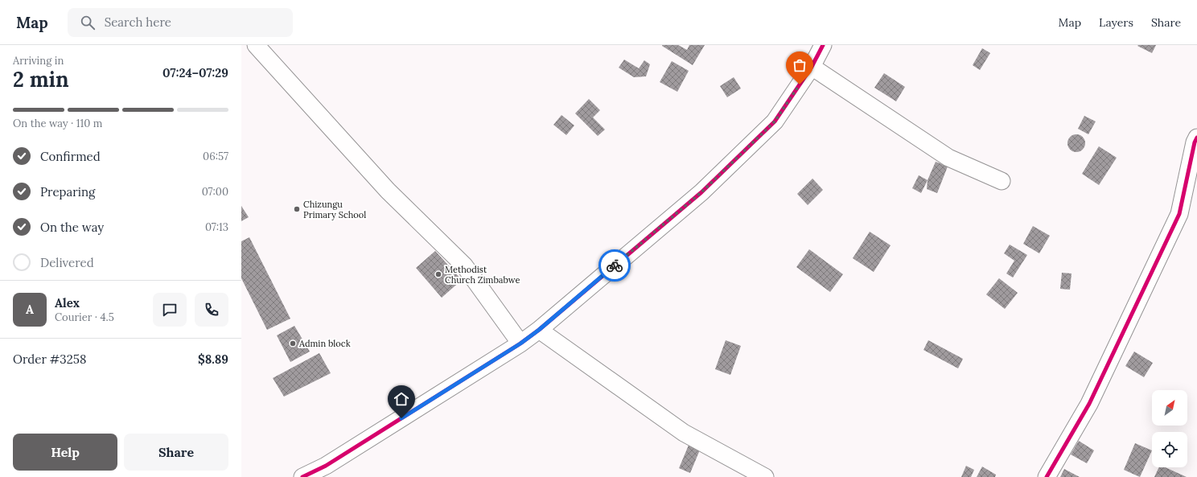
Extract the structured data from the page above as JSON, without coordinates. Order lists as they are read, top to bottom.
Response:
{
  "places": ["Chizungu Primary School", "Methodist Church Zimbabwe", "Admin block"],
  "north": "top right",
  "page": {
    "header": "Map",
    "search": "Search here",
    "nav": ["Map", "Layers", "Share"],
    "heading": ["2 min", "Arriving in", "07:24–07:29"],
    "panel": [
      "Alex",
      "Courier · 4.5",
      "Order #3258",
      "$8.89"
    ],
    "bar": "On the way · 110 m",
    "list": [
      ["Confirmed", "06:57"],
      ["Preparing", "07:00"],
      ["On the way", "07:13"],
      "Delivered"
    ],
    "round": "A",
    "buttons": ["Help", "Share"]
  }
}
